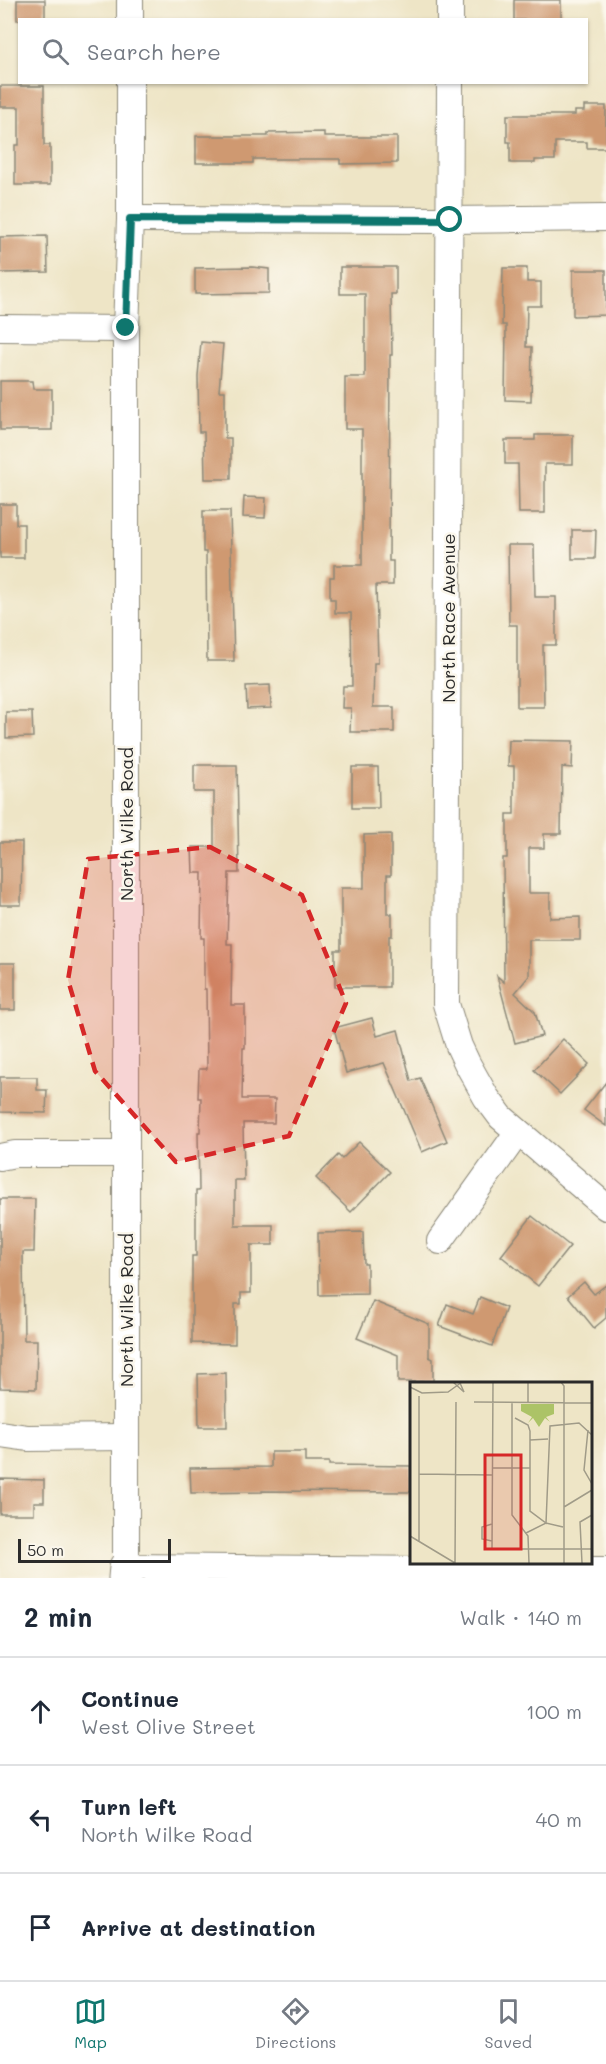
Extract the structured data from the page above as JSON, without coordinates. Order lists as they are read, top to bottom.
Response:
{
  "streets": {
    "street": ["North Race Avenue", "North Wilke Road"]
  },
  "scale_bar": "50 m",
  "page": {
    "search": "Search here",
    "scale": "50 m",
    "heading": ["2 min", "Walk · 140 m"],
    "list": [
      ["Continue", "West Olive Street", "100 m"],
      ["Turn left", "North Wilke Road", "40 m"],
      "Arrive at destination"
    ],
    "nav": ["Map", "Directions", "Saved"]
  }
}
